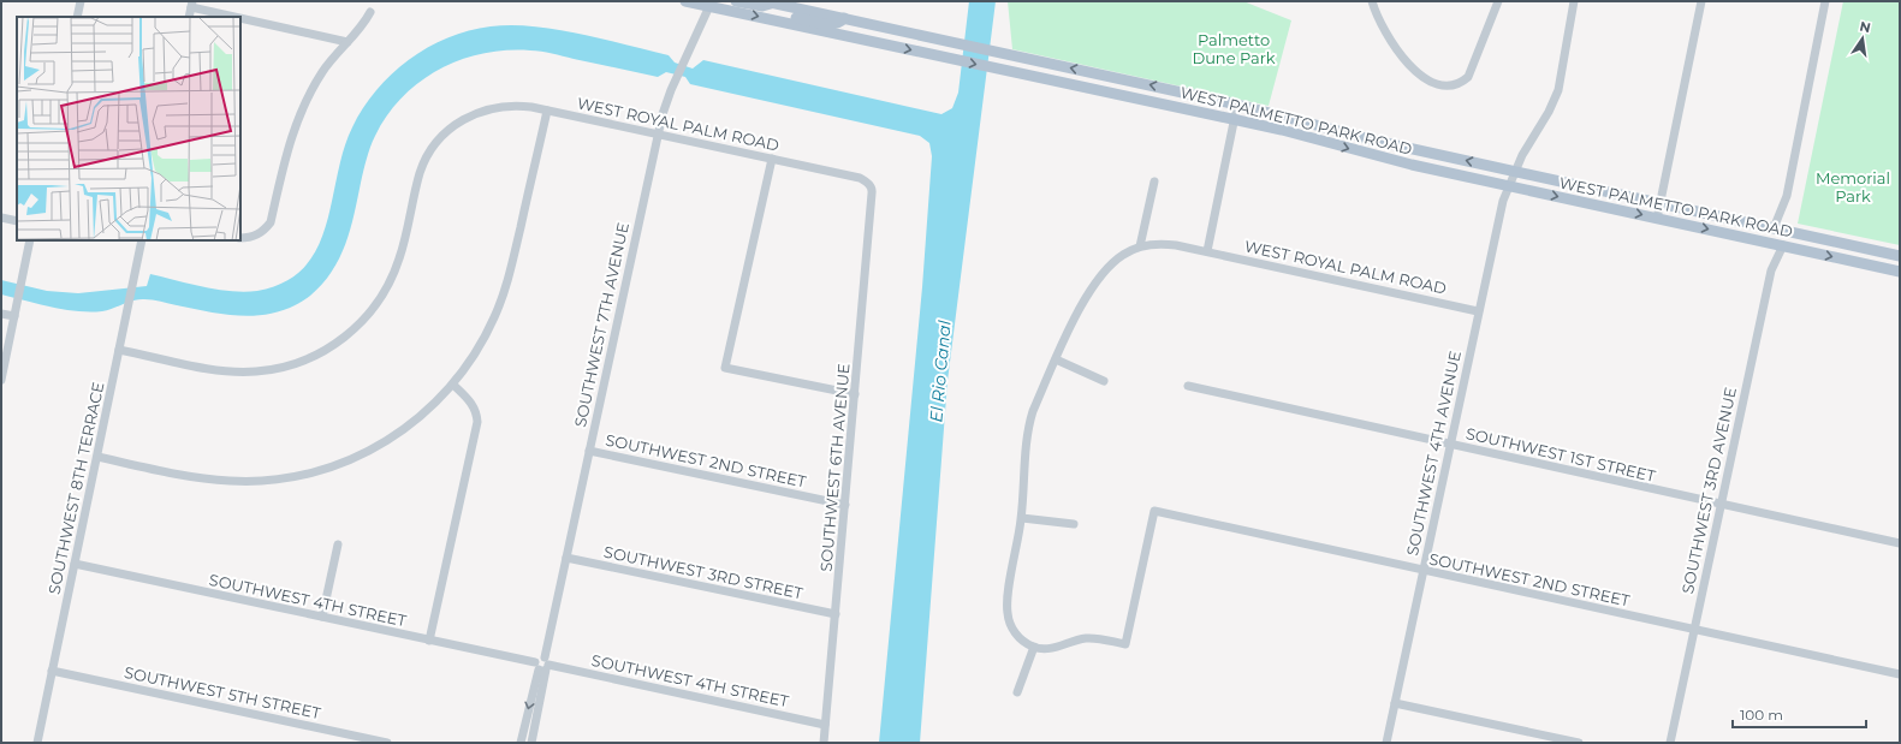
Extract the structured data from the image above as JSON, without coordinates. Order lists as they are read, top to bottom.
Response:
{
  "streets": {
    "main road": ["WEST PALMETTO PARK ROAD"],
    "street": [
      "WEST ROYAL PALM ROAD",
      "SOUTHWEST 7TH AVENUE",
      "SOUTHWEST 4TH AVENUE",
      "SOUTHWEST 1ST STREET",
      "SOUTHWEST 2ND STREET",
      "SOUTHWEST 6TH AVENUE",
      "SOUTHWEST 8TH TERRACE",
      "SOUTHWEST 3RD AVENUE",
      "SOUTHWEST 3RD STREET",
      "SOUTHWEST 4TH STREET",
      "SOUTHWEST 5TH STREET"
    ]
  },
  "crossings": [
    ["WEST PALMETTO PARK ROAD", "SOUTHWEST 7TH AVENUE"],
    ["WEST PALMETTO PARK ROAD", "SOUTHWEST 4TH AVENUE"],
    ["WEST PALMETTO PARK ROAD", "SOUTHWEST 3RD AVENUE"],
    ["WEST ROYAL PALM ROAD", "SOUTHWEST 7TH AVENUE"],
    ["WEST ROYAL PALM ROAD", "SOUTHWEST 4TH AVENUE"],
    ["WEST ROYAL PALM ROAD", "SOUTHWEST 6TH AVENUE"],
    ["WEST ROYAL PALM ROAD", "SOUTHWEST 8TH TERRACE"],
    ["SOUTHWEST 7TH AVENUE", "SOUTHWEST 2ND STREET"],
    ["SOUTHWEST 7TH AVENUE", "SOUTHWEST 3RD STREET"],
    ["SOUTHWEST 7TH AVENUE", "SOUTHWEST 4TH STREET"],
    ["SOUTHWEST 4TH AVENUE", "SOUTHWEST 1ST STREET"],
    ["SOUTHWEST 4TH AVENUE", "SOUTHWEST 2ND STREET"],
    ["SOUTHWEST 1ST STREET", "SOUTHWEST 3RD AVENUE"],
    ["SOUTHWEST 2ND STREET", "SOUTHWEST 6TH AVENUE"],
    ["SOUTHWEST 2ND STREET", "SOUTHWEST 3RD AVENUE"],
    ["SOUTHWEST 6TH AVENUE", "SOUTHWEST 3RD STREET"],
    ["SOUTHWEST 6TH AVENUE", "SOUTHWEST 4TH STREET"],
    ["SOUTHWEST 8TH TERRACE", "SOUTHWEST 4TH STREET"],
    ["SOUTHWEST 8TH TERRACE", "SOUTHWEST 5TH STREET"]
  ],
  "water": ["El Rio Canal"],
  "parks": ["Palmetto Dune Park", "Memorial Park"],
  "scale_bar": "100 m",
  "north": "top"
}
